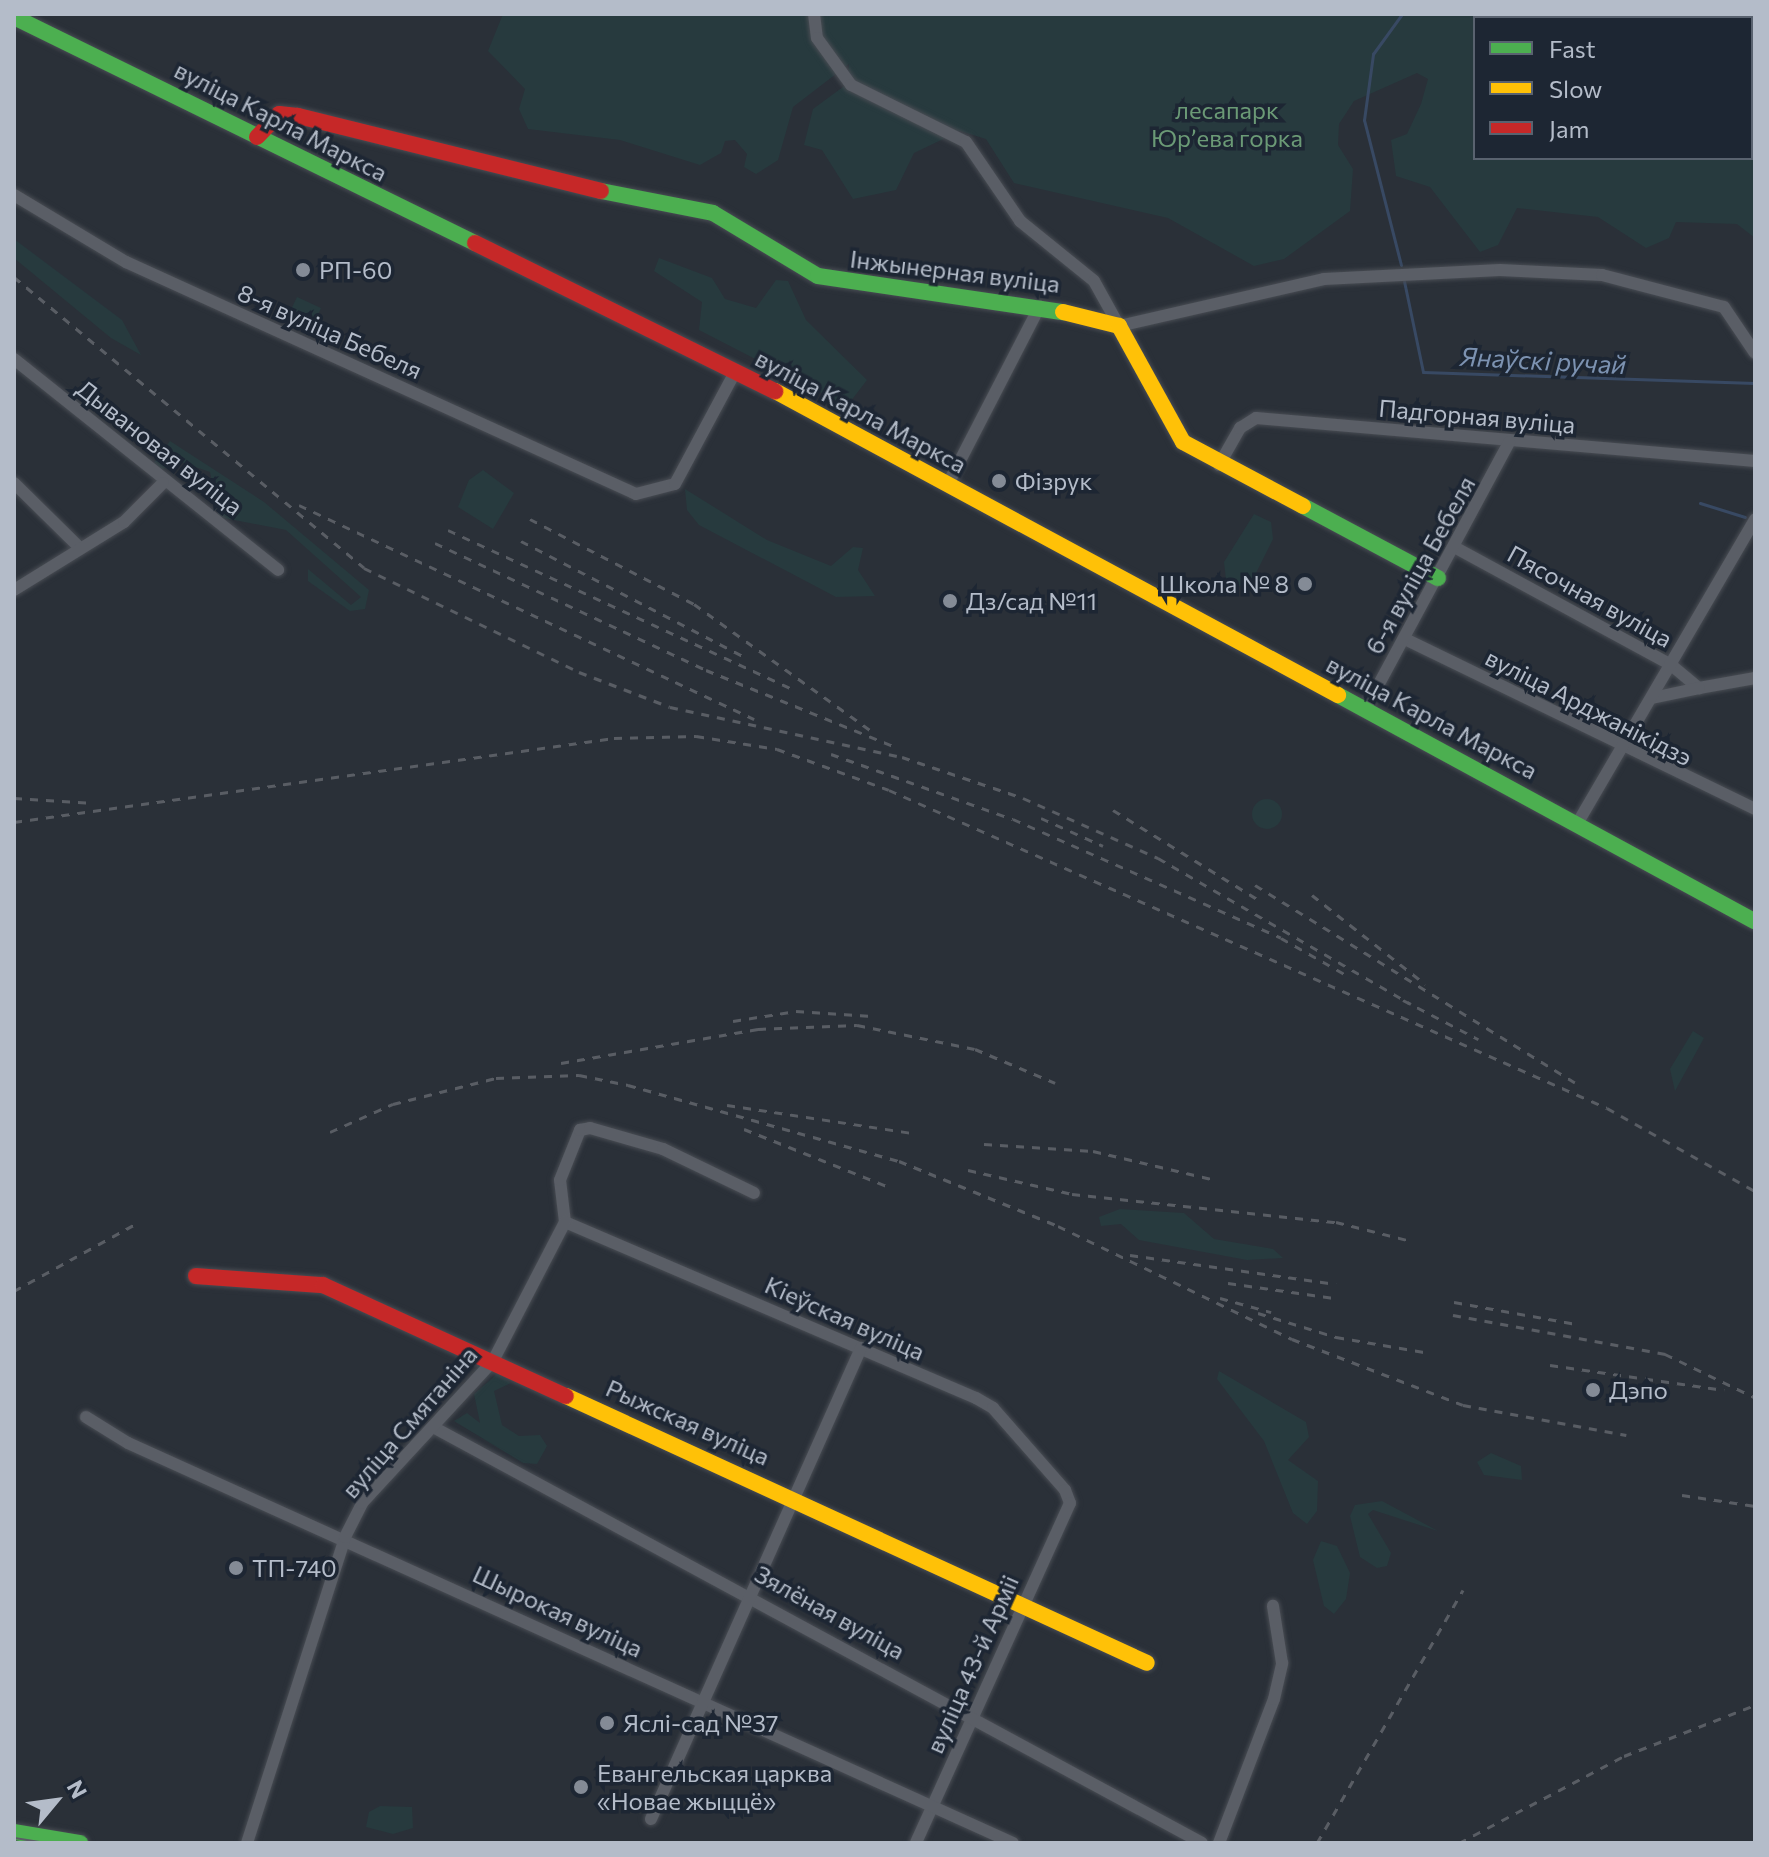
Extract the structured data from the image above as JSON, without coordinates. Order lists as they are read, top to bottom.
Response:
{
  "streets": {
    "street": [
      "вуліца Карла Маркса",
      "Інжынерная вуліца",
      "8-я вуліца Бебеля",
      "Падгорная вуліца",
      "Дывановая вуліца",
      "6-я вуліца Бебеля",
      "Пясочная вуліца",
      "вуліца Арджанікідзэ",
      "Кіеўская вуліца",
      "вуліца Смятаніна",
      "Рыжская вуліца",
      "Шырокая вуліца",
      "Зялёная вуліца",
      "вуліца 43-й Арміі"
    ]
  },
  "crossings": [
    ["вуліца Карла Маркса", "Інжынерная вуліца"],
    ["вуліца Карла Маркса", "8-я вуліца Бебеля"],
    ["вуліца Карла Маркса", "6-я вуліца Бебеля"],
    ["Падгорная вуліца", "6-я вуліца Бебеля"],
    ["6-я вуліца Бебеля", "Пясочная вуліца"],
    ["6-я вуліца Бебеля", "вуліца Арджанікідзэ"],
    ["Кіеўская вуліца", "вуліца Смятаніна"],
    ["Кіеўская вуліца", "вуліца 43-й Арміі"],
    ["вуліца Смятаніна", "Рыжская вуліца"],
    ["вуліца Смятаніна", "Шырокая вуліца"],
    ["вуліца Смятаніна", "Зялёная вуліца"],
    ["Рыжская вуліца", "вуліца 43-й Арміі"],
    ["Шырокая вуліца", "вуліца 43-й Арміі"],
    ["Зялёная вуліца", "вуліца 43-й Арміі"]
  ],
  "water": ["Янаўскі ручай"],
  "parks": ["лесапарк Юрʼева горка"],
  "places": [
    "РП-60",
    "Фізрук",
    "Школа № 8",
    "Дз/сад №11",
    "Дэпо",
    "ТП-740",
    "Яслі-сад №37",
    "Евангельская царква «Новае жыццё»"
  ],
  "legend": ["Fast", "Slow", "Jam"],
  "north": "top right"
}
